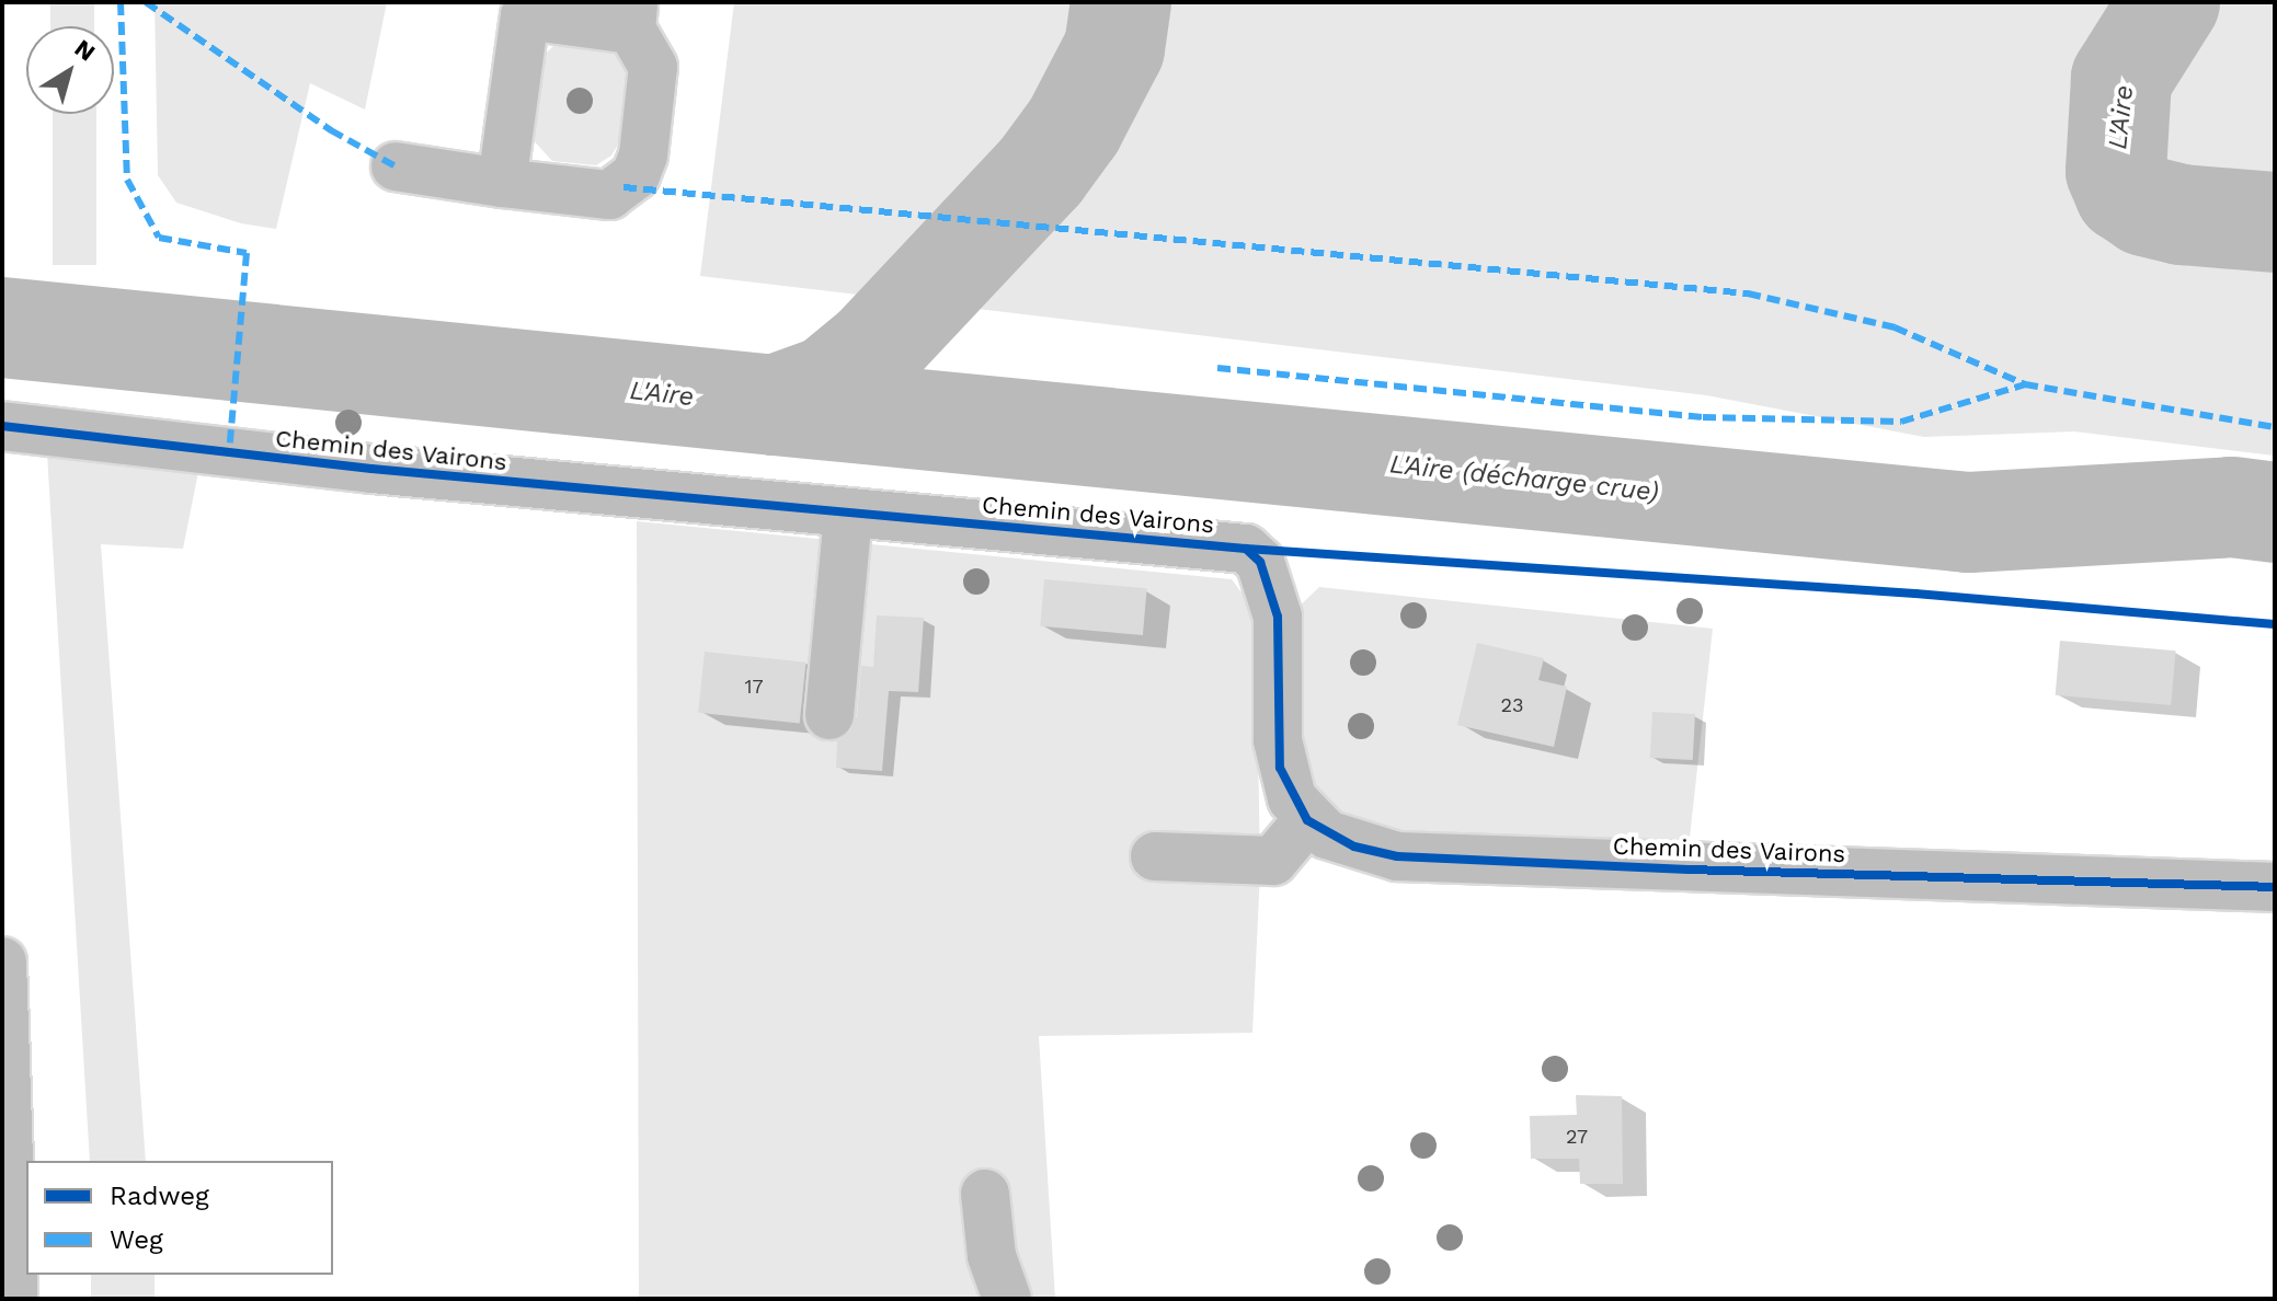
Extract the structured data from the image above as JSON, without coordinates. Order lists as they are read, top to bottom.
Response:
{
  "streets": {
    "main road": ["Chemin des Vairons"]
  },
  "water": ["L'Aire", "L'Aire (décharge crue)"],
  "house_numbers": ["17", "23", "27"],
  "legend": ["Radweg", "Weg"],
  "north": "top right"
}
